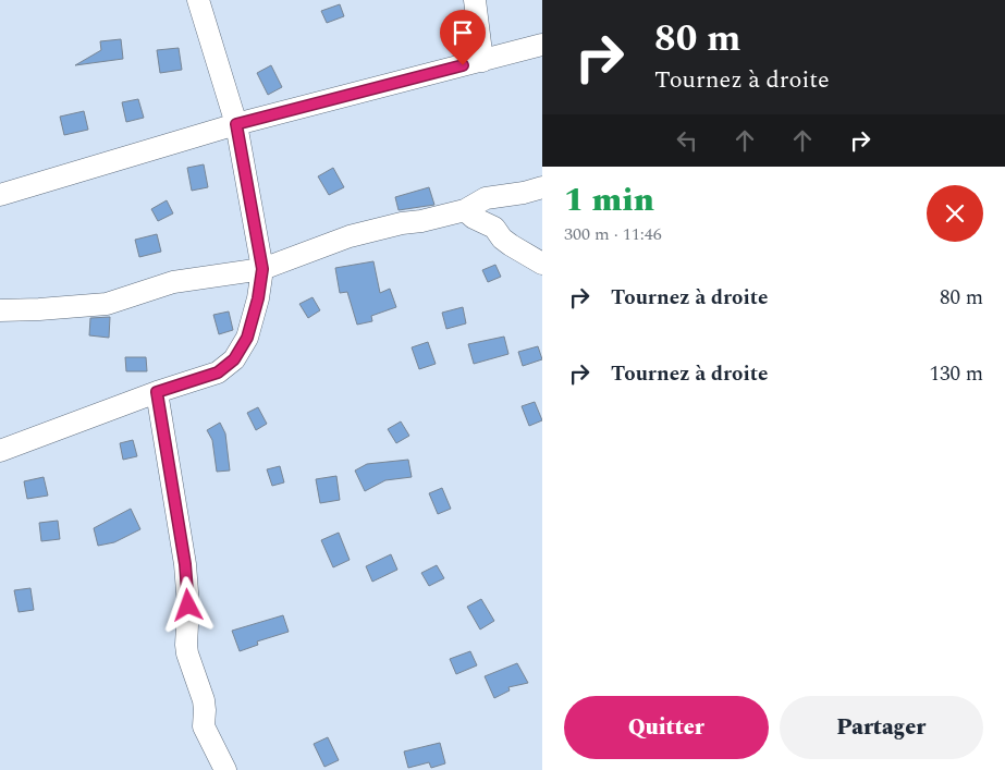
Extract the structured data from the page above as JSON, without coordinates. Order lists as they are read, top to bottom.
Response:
{
  "page": {
    "turn": ["80 m", "Tournez à droite"],
    "heading": ["1 min", "300 m · 11:46"],
    "list": [
      {
        "name": "Tournez à droite",
        "value": "80 m"
      },
      {
        "name": "Tournez à droite",
        "value": "130 m"
      }
    ],
    "buttons": ["Quitter", "Partager"]
  }
}
